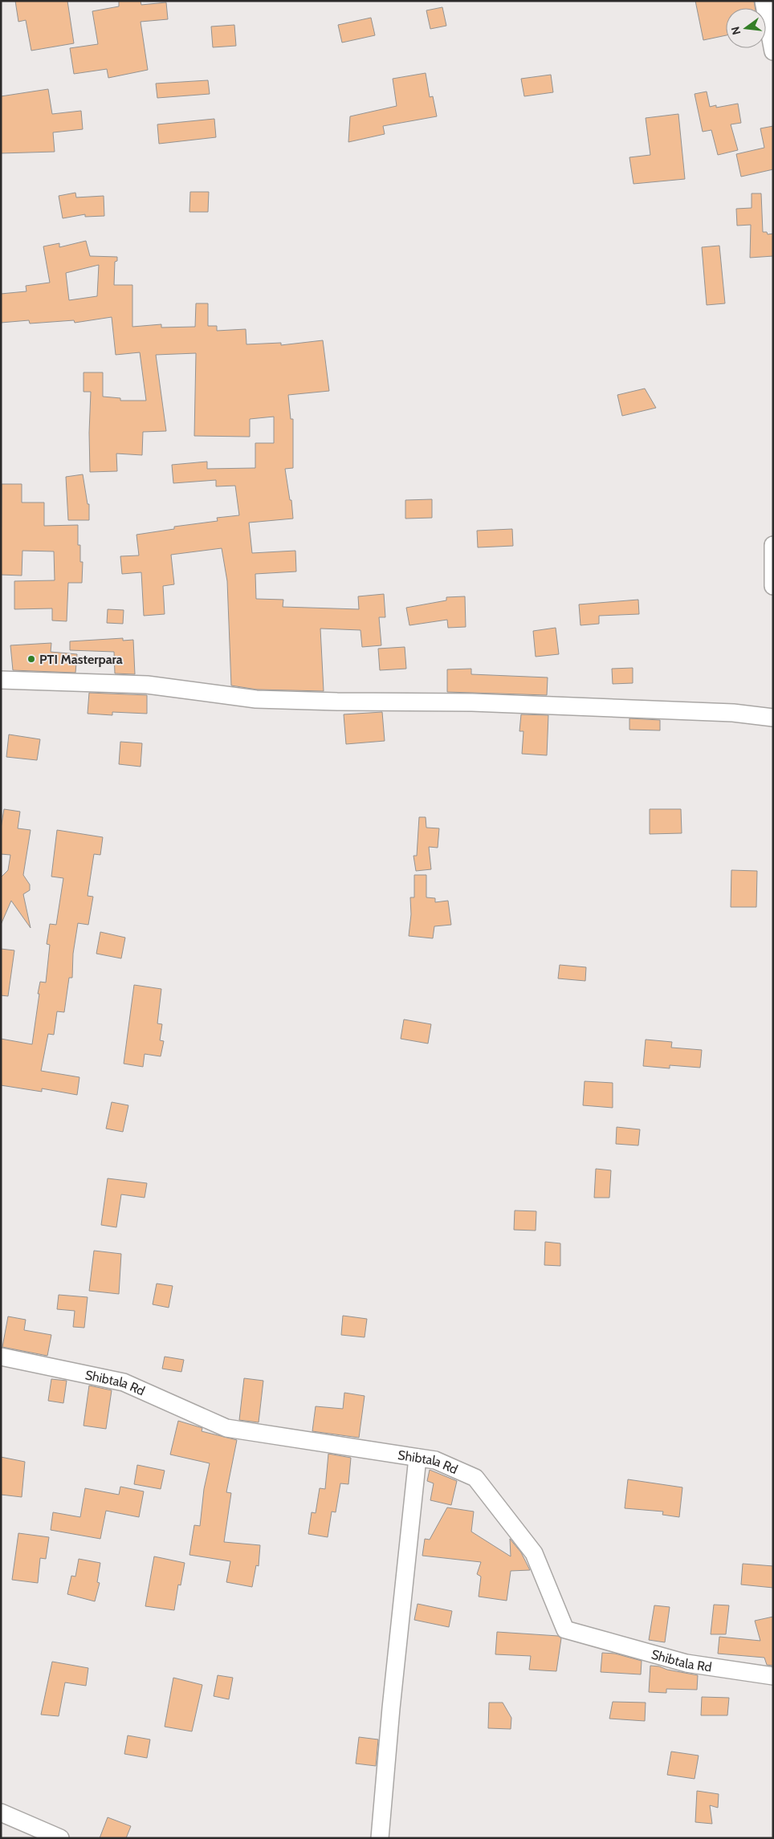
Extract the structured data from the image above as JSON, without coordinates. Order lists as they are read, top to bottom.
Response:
{
  "streets": {
    "street": ["Shibtala Rd"]
  },
  "places": ["PTI Masterpara"],
  "north": "left"
}
